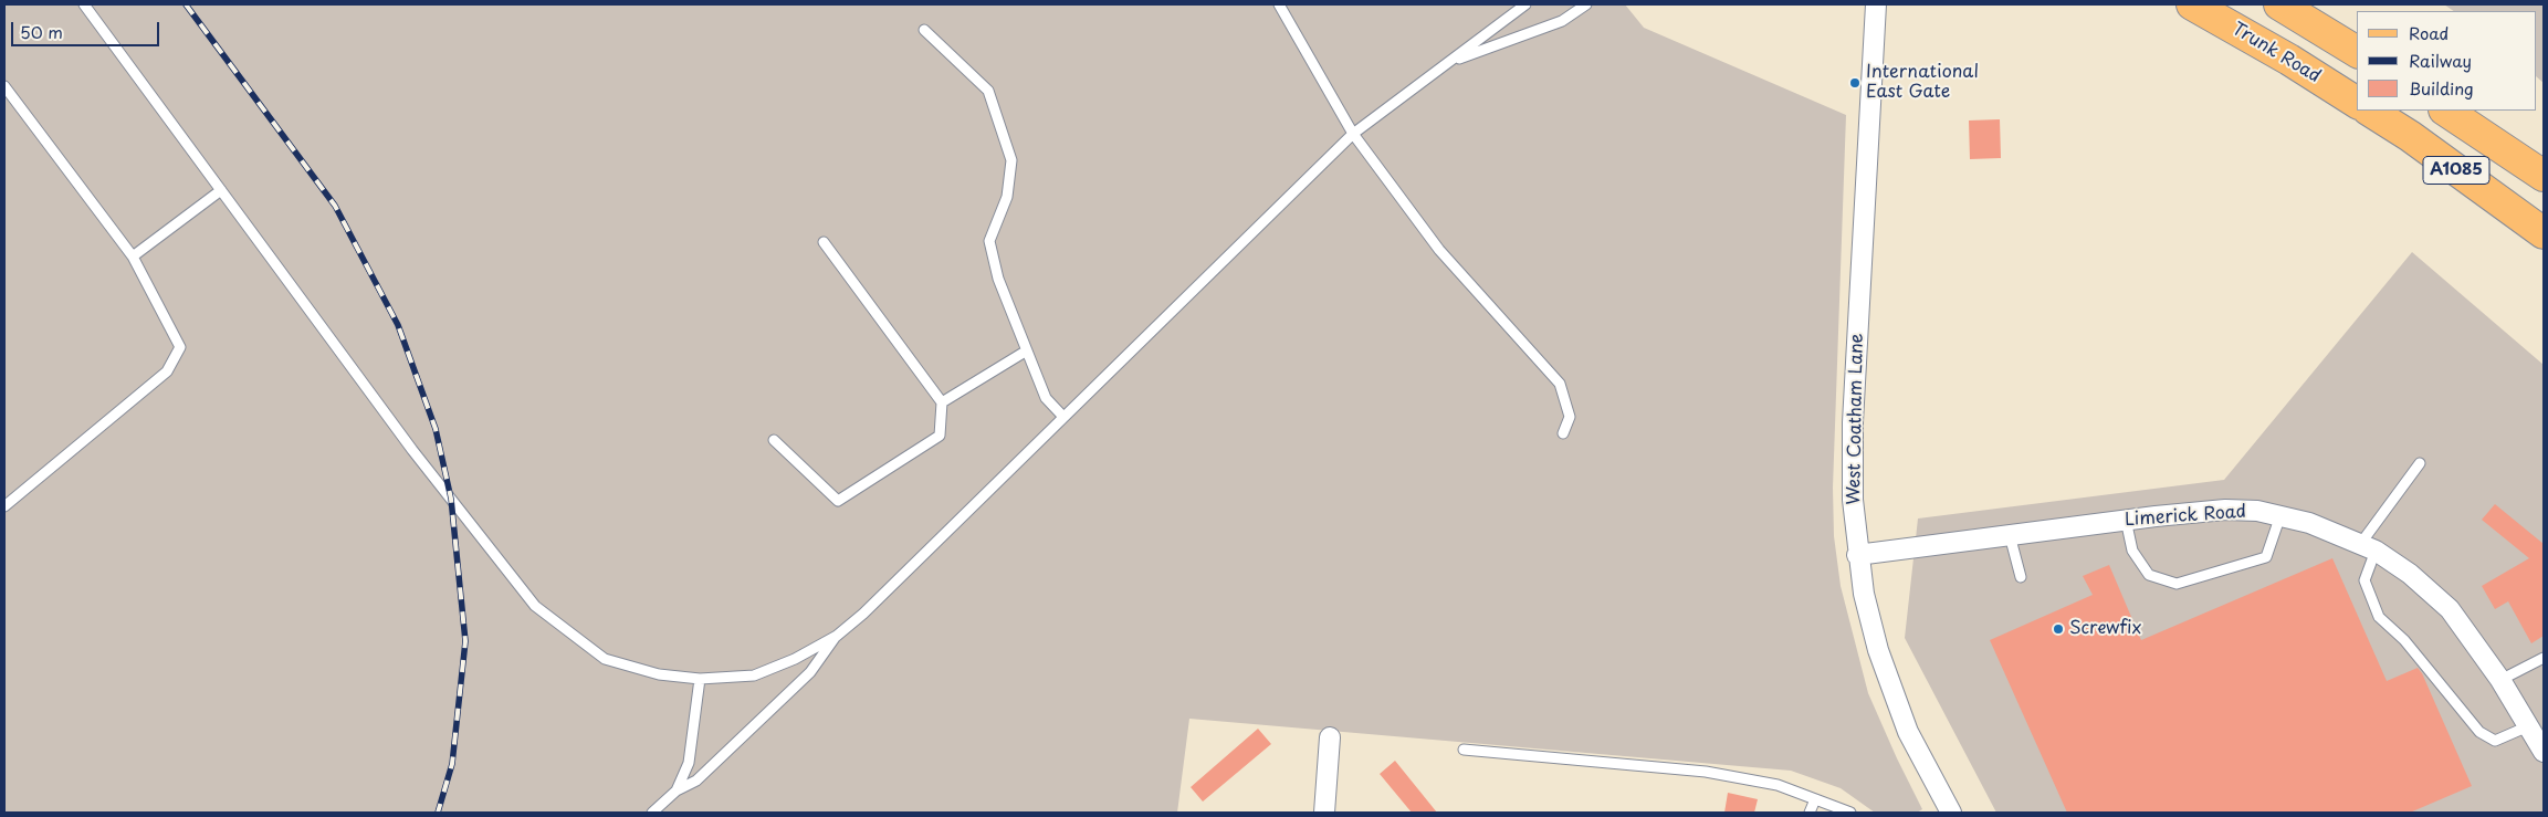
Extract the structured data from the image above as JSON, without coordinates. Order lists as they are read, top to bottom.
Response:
{
  "streets": {
    "main road": ["Trunk Road", "A1085"],
    "street": ["West Coatham Lane", "Limerick Road"]
  },
  "crossings": [
    ["West Coatham Lane", "Limerick Road"]
  ],
  "places": ["International East Gate", "Screwfix"],
  "legend": ["Road", "Railway", "Building"],
  "scale_bar": "50 m"
}
